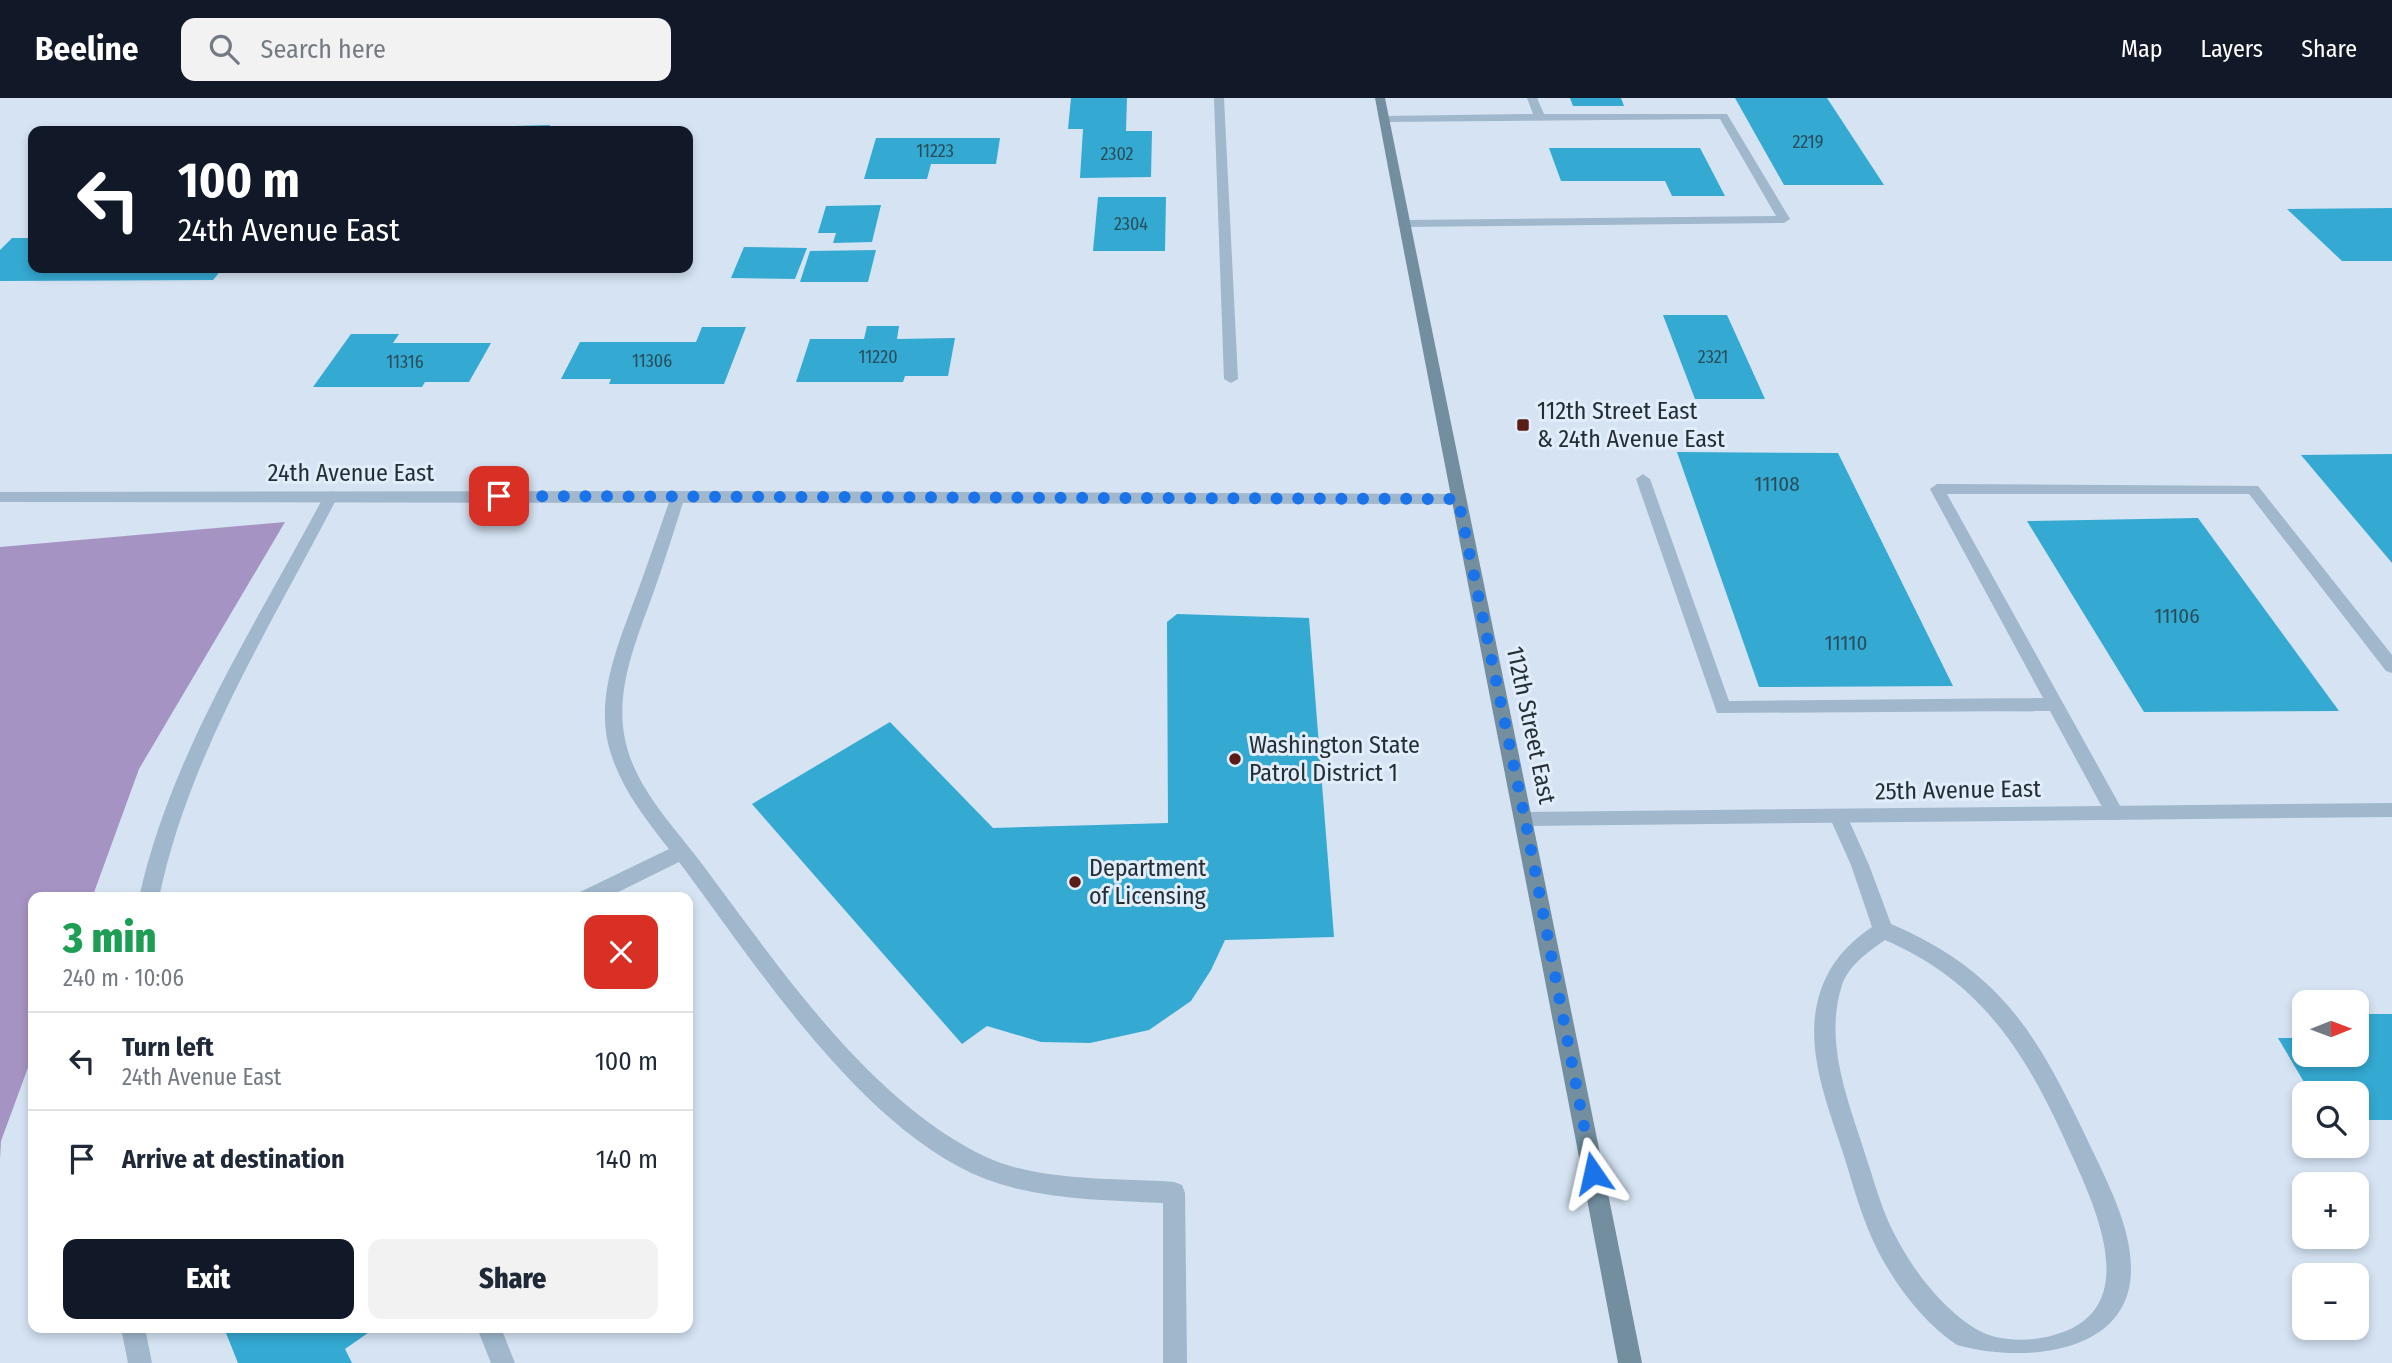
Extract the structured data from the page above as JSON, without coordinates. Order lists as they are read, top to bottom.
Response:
{
  "streets": {
    "main road": ["112th Street East"],
    "street": ["24th Avenue East", "25th Avenue East"]
  },
  "crossings": [
    ["24th Avenue East", "112th Street East"],
    ["112th Street East", "25th Avenue East"]
  ],
  "places": {
    "transit": ["112th Street East & 24th Avenue East"],
    "other": ["Washington State Patrol District 1", "Department of Licensing"]
  },
  "house_numbers": [
    "2219",
    "11223",
    "2302",
    "2304",
    "11220",
    "2321",
    "11306",
    "11316",
    "11108",
    "11106",
    "11110"
  ],
  "north": "right",
  "page": {
    "header": "Beeline",
    "search": "Search here",
    "nav": ["Map", "Layers", "Share"],
    "turn": ["100 m", "24th Avenue East"],
    "heading": ["3 min", "240 m · 10:06"],
    "map_buttons": ["+", "−"],
    "list": [
      {
        "name": "Turn left",
        "note": "24th Avenue East",
        "value": "100 m"
      },
      {
        "name": "Arrive at destination",
        "value": "140 m"
      }
    ],
    "buttons": ["Exit", "Share"]
  }
}
